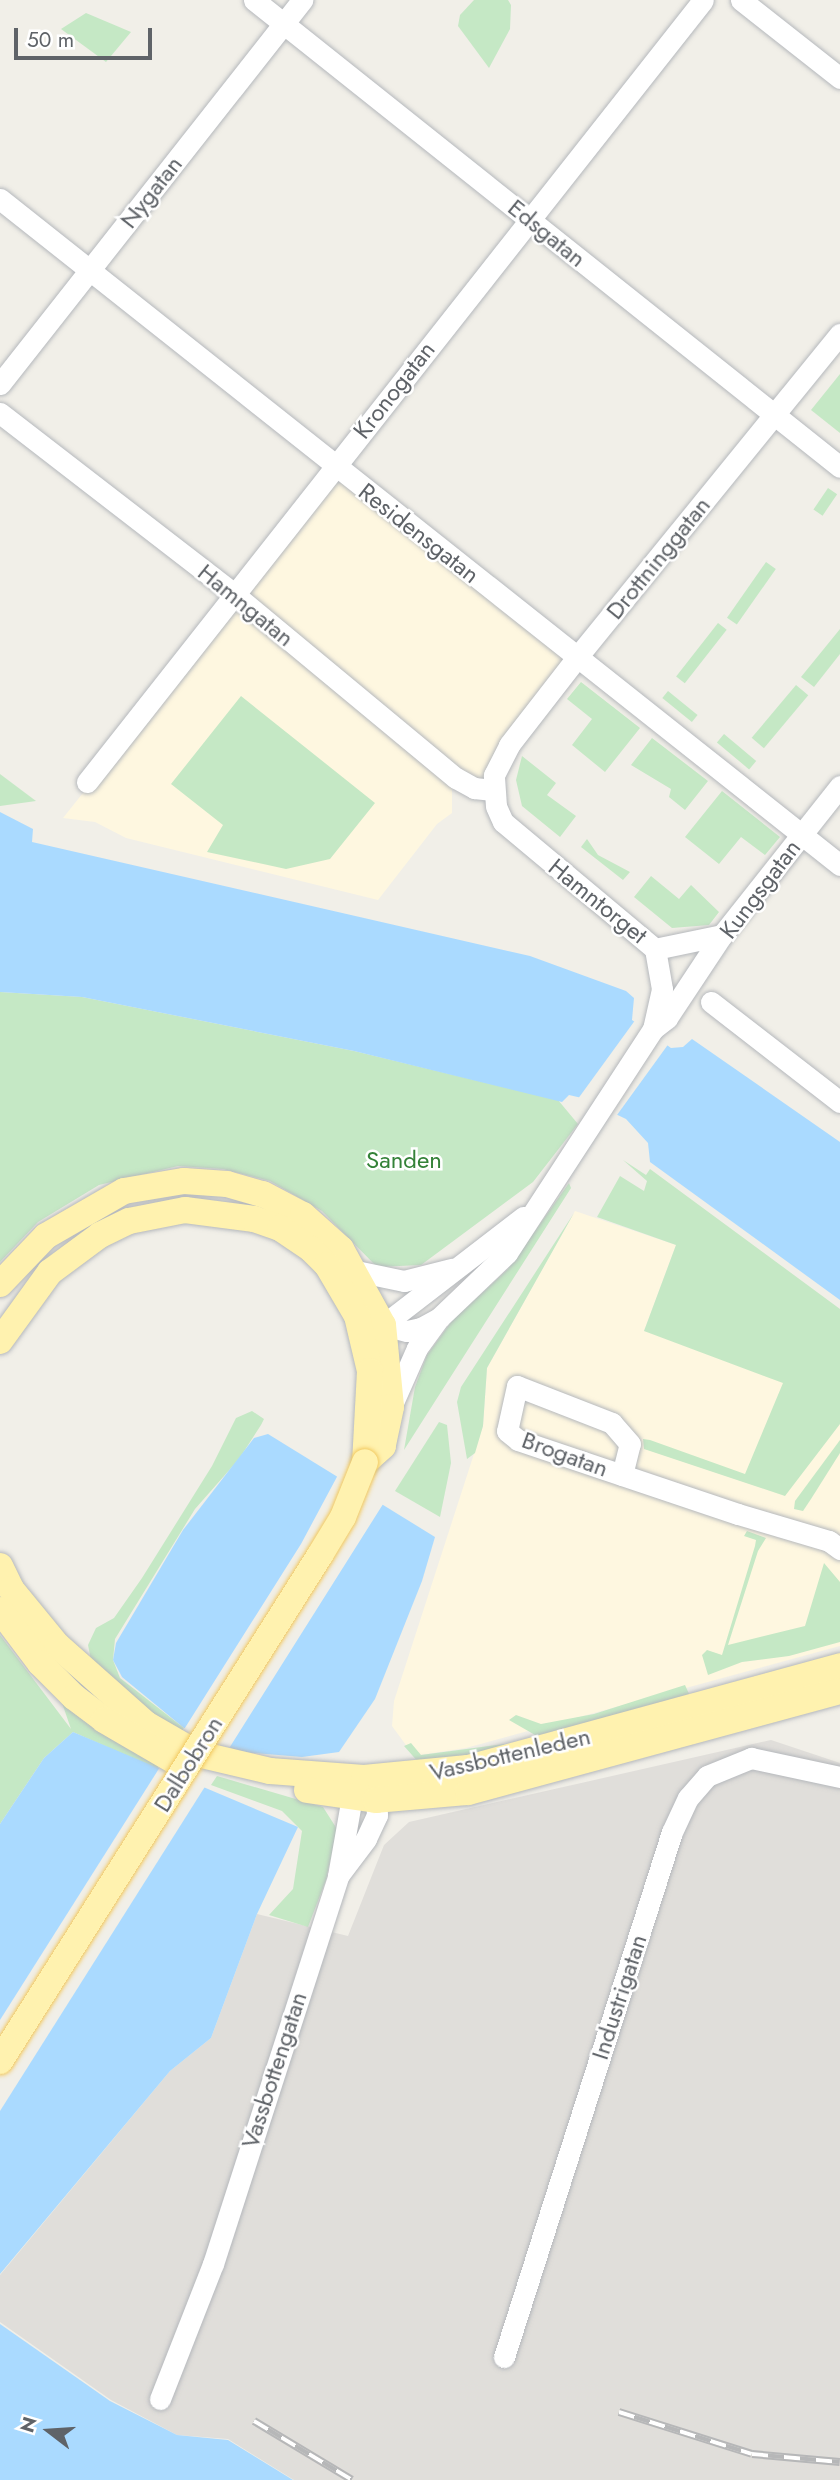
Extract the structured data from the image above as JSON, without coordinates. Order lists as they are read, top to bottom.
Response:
{
  "streets": {
    "main road": ["Vassbottenleden", "Dalbobron"],
    "street": [
      "Nygatan",
      "Edsgatan",
      "Kronogatan",
      "Residensgatan",
      "Drottninggatan",
      "Hamngatan",
      "Kungsgatan",
      "Hamntorget",
      "Brogatan",
      "Industrigatan",
      "Vassbottengatan"
    ]
  },
  "crossings": [
    ["Nygatan", "Edsgatan"],
    ["Nygatan", "Residensgatan"],
    ["Edsgatan", "Kronogatan"],
    ["Edsgatan", "Drottninggatan"],
    ["Kronogatan", "Residensgatan"],
    ["Kronogatan", "Hamngatan"],
    ["Residensgatan", "Drottninggatan"],
    ["Residensgatan", "Kungsgatan"],
    ["Drottninggatan", "Hamngatan"],
    ["Drottninggatan", "Hamntorget"],
    ["Hamngatan", "Hamntorget"],
    ["Kungsgatan", "Hamntorget"],
    ["Vassbottenleden", "Vassbottengatan"]
  ],
  "parks": ["Sanden"],
  "scale_bar": "50 m",
  "north": "left"
}
